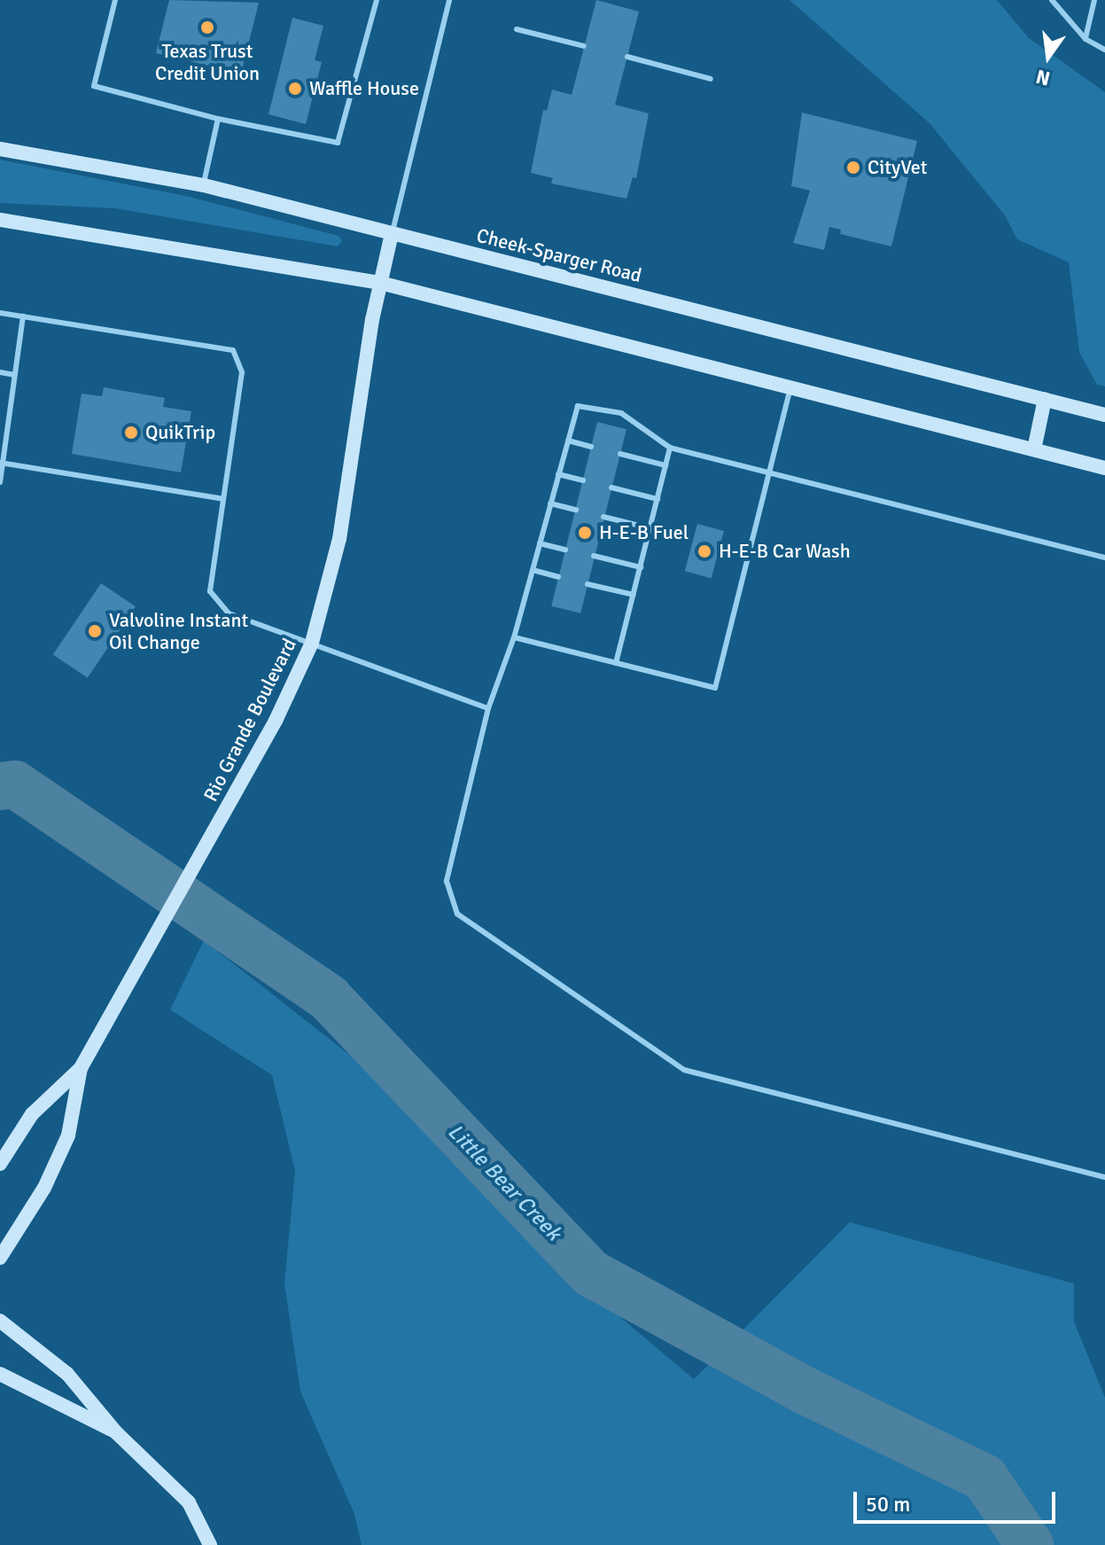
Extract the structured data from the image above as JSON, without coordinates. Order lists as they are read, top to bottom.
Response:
{
  "streets": {
    "main road": ["Cheek-Sparger Road", "Rio Grande Boulevard"]
  },
  "crossings": [
    ["Cheek-Sparger Road", "Rio Grande Boulevard"]
  ],
  "water": ["Little Bear Creek"],
  "places": [
    "Texas Trust Credit Union",
    "Waffle House",
    "CityVet",
    "QuikTrip",
    "H-E-B Fuel",
    "H-E-B Car Wash",
    "Valvoline Instant Oil Change"
  ],
  "scale_bar": "50 m",
  "north": "bottom"
}
